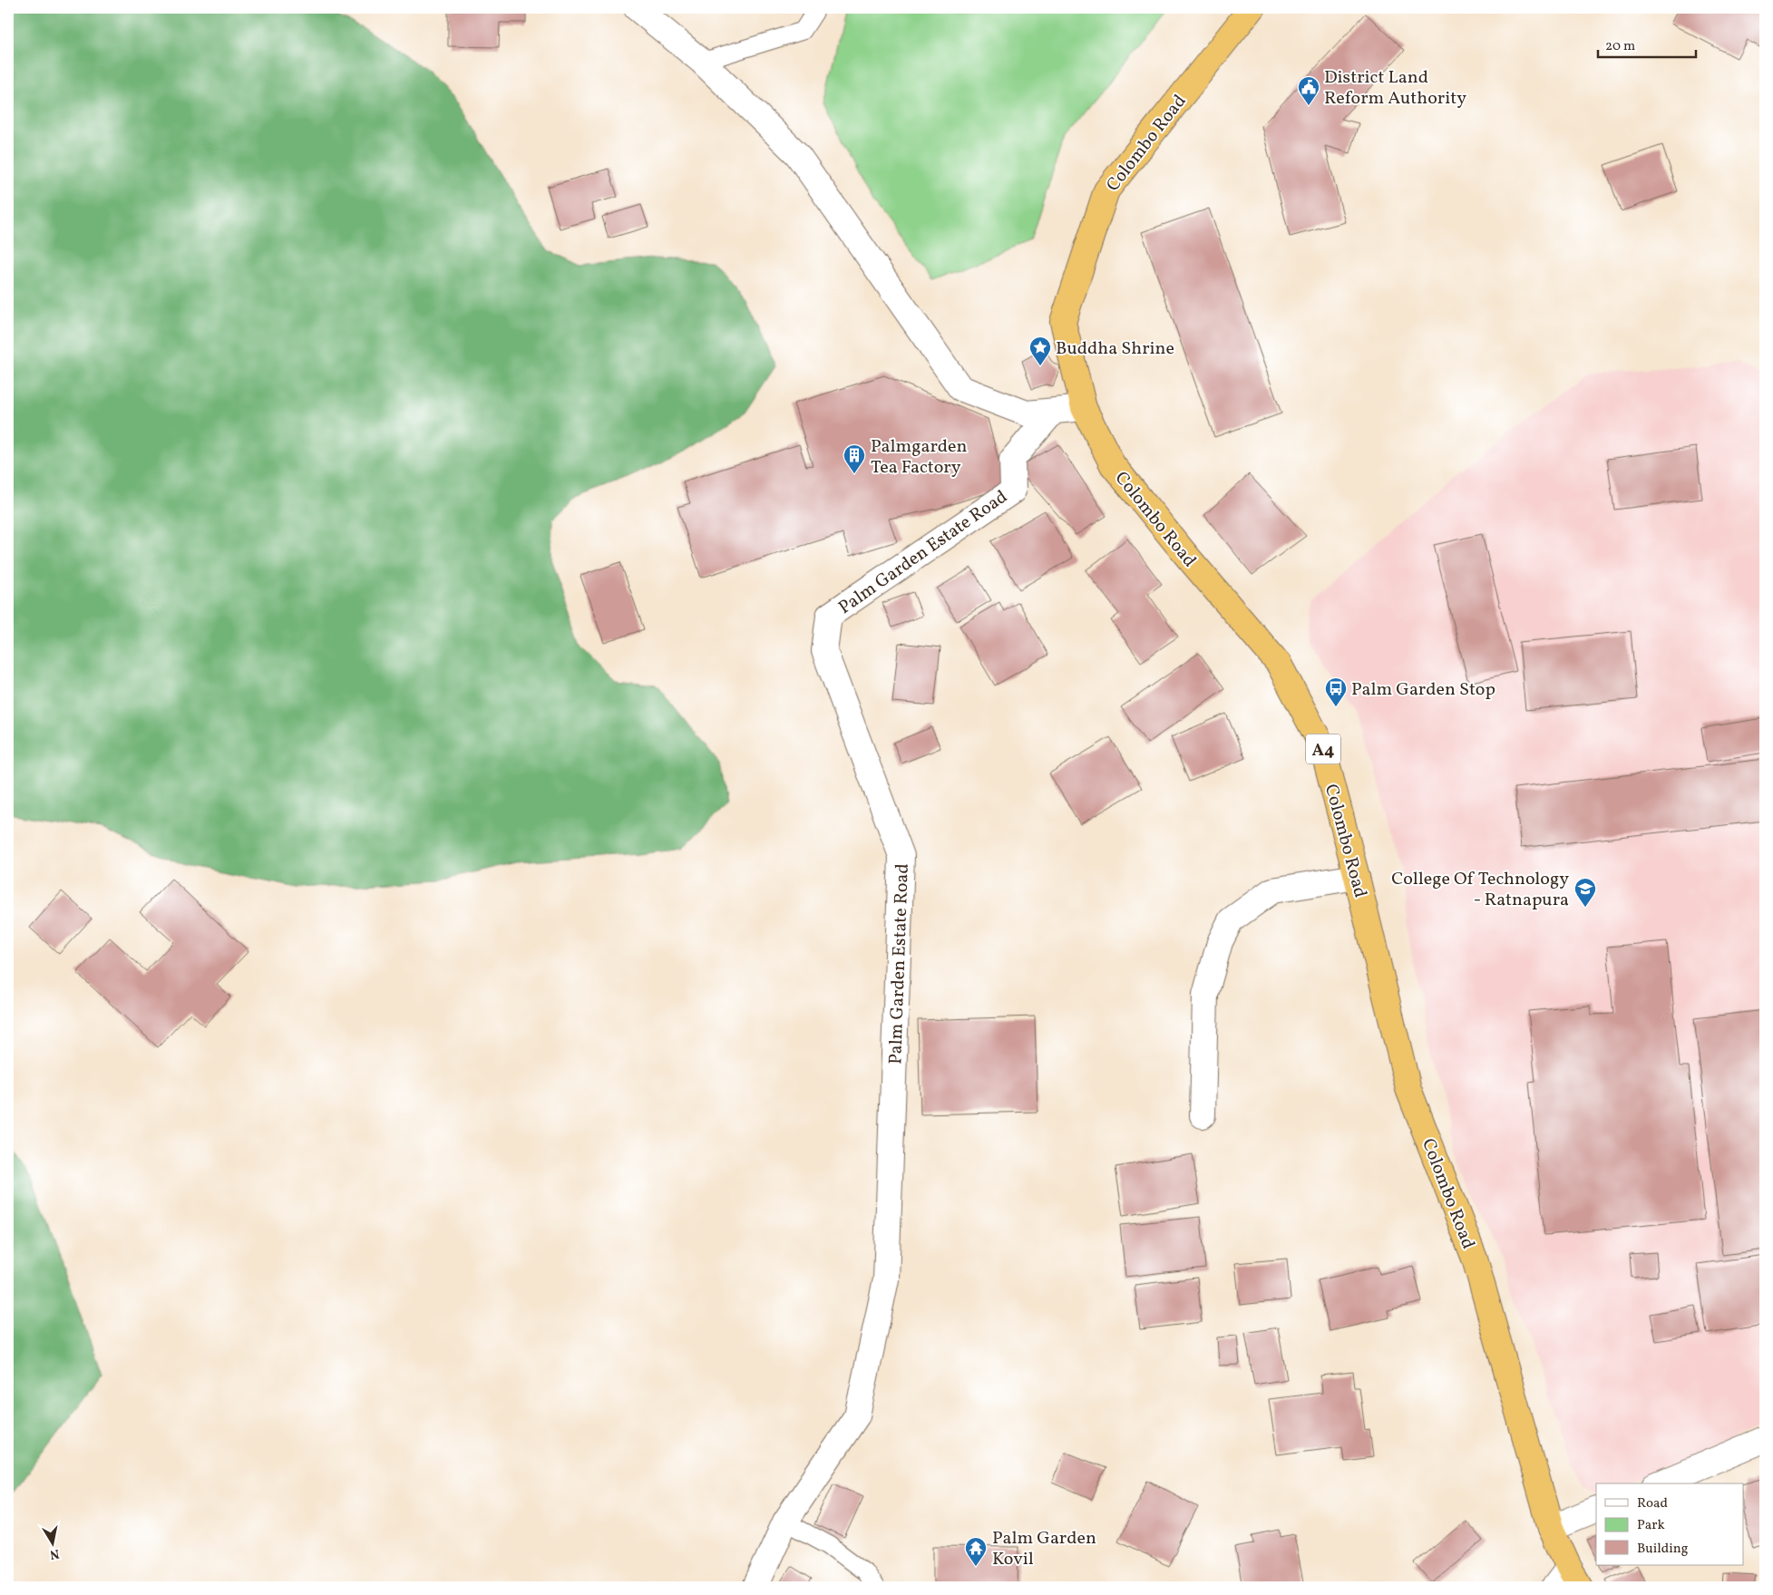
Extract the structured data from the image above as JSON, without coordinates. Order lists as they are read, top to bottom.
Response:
{
  "streets": {
    "highway": ["Colombo Road", "A4"],
    "street": ["Palm Garden Estate Road"]
  },
  "places": {
    "public building": ["District Land Reform Authority"],
    "place": ["Buddha Shrine"],
    "building": ["Palmgarden Tea Factory"],
    "bus stop": ["Palm Garden Stop"],
    "school or university": ["College Of Technology - Ratnapura"],
    "temple": ["Palm Garden Kovil"]
  },
  "legend": ["Road", "Park", "Building"],
  "scale_bar": "20 m",
  "north": "bottom"
}
